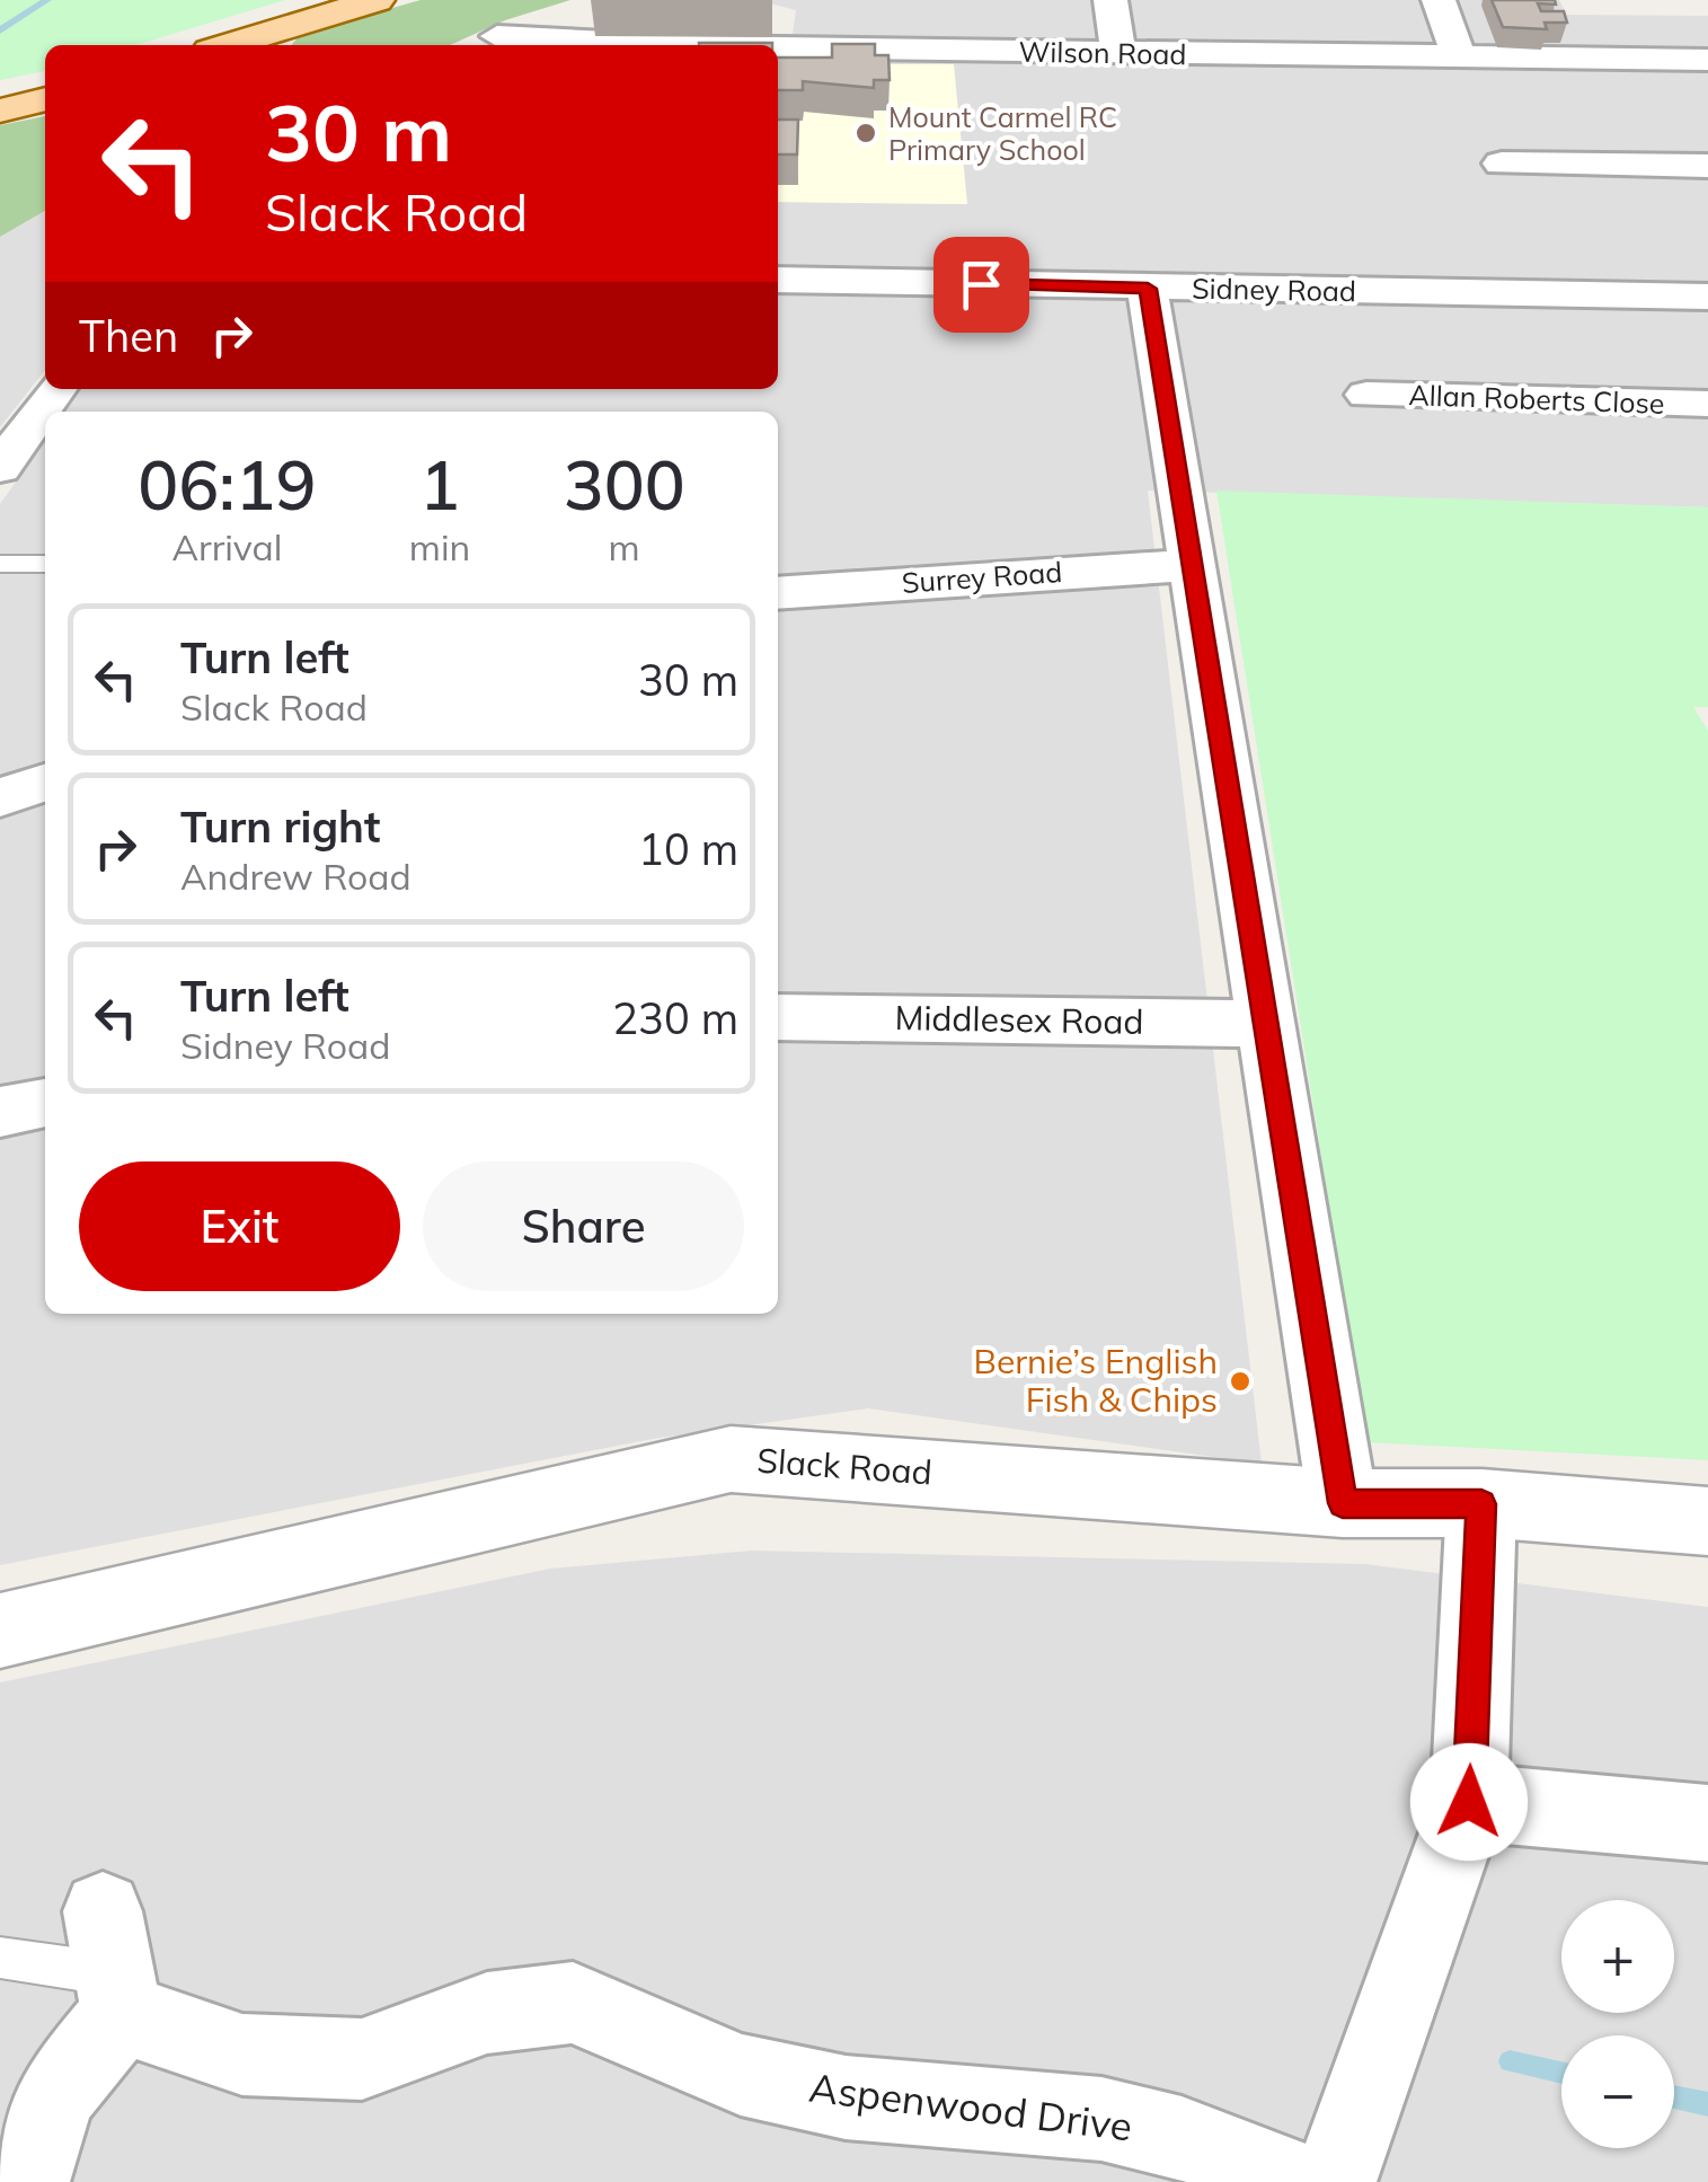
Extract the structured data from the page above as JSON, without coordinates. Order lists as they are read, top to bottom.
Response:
{
  "streets": {
    "street": [
      "Wilson Road",
      "Sidney Road",
      "Allan Roberts Close",
      "Surrey Road",
      "Middlesex Road",
      "Slack Road",
      "Aspenwood Drive"
    ]
  },
  "places": ["Mount Carmel RC Primary School", "Bernie’s English Fish & Chips"],
  "page": {
    "turn": ["30 m", "Slack Road"],
    "then": "Then",
    "eta": [
      "06:19",
      "Arrival",
      "1",
      "min",
      "300",
      "m"
    ],
    "list": [
      {
        "name": "Turn left",
        "note": "Slack Road",
        "value": "30 m"
      },
      {
        "name": "Turn right",
        "note": "Andrew Road",
        "value": "10 m"
      },
      {
        "name": "Turn left",
        "note": "Sidney Road",
        "value": "230 m"
      }
    ],
    "buttons": ["Exit", "Share"],
    "map_buttons": ["+", "−"]
  }
}
